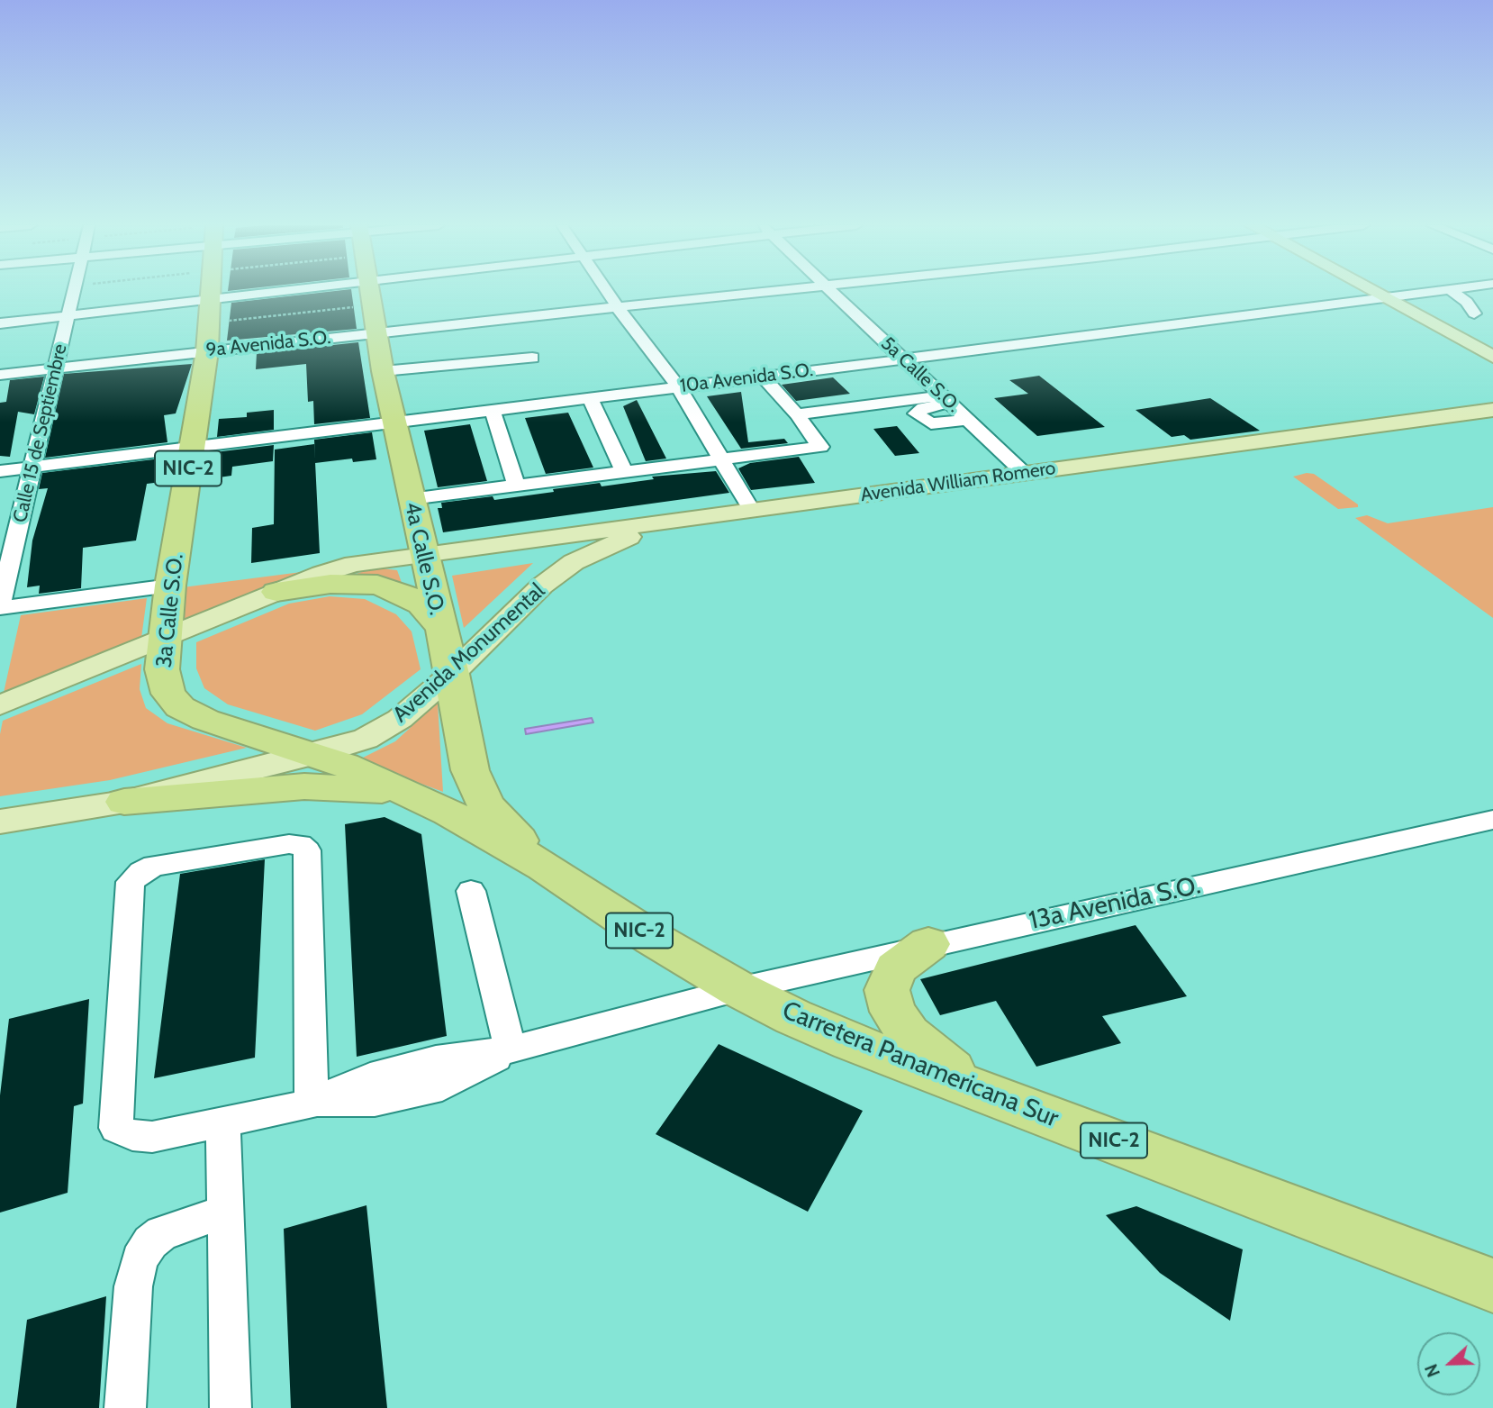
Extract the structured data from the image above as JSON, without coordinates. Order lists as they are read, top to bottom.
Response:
{
  "streets": {
    "highway": [
      "NIC-2",
      "4a Calle S.O.",
      "3a Calle S.O.",
      "Carretera Panamericana Sur"
    ],
    "main road": ["Avenida William Romero", "Avenida Monumental"],
    "street": [
      "9a Avenida S.O.",
      "5a Calle S.O.",
      "10a Avenida S.O.",
      "Calle 15 de Septiembre",
      "13a Avenida S.O."
    ]
  },
  "crossings": [
    ["9a Avenida S.O.", "Calle 15 de Septiembre"],
    ["9a Avenida S.O.", "4a Calle S.O."],
    ["9a Avenida S.O.", "3a Calle S.O."],
    ["5a Calle S.O.", "10a Avenida S.O."],
    ["5a Calle S.O.", "Avenida William Romero"],
    ["10a Avenida S.O.", "Calle 15 de Septiembre"],
    ["10a Avenida S.O.", "4a Calle S.O."],
    ["10a Avenida S.O.", "3a Calle S.O."],
    ["NIC-2", "4a Calle S.O."],
    ["NIC-2", "3a Calle S.O."],
    ["NIC-2", "13a Avenida S.O."],
    ["NIC-2", "Carretera Panamericana Sur"],
    ["Avenida William Romero", "4a Calle S.O."],
    ["Avenida William Romero", "Avenida Monumental"],
    ["4a Calle S.O.", "3a Calle S.O."],
    ["4a Calle S.O.", "Avenida Monumental"],
    ["3a Calle S.O.", "Avenida Monumental"],
    ["13a Avenida S.O.", "Carretera Panamericana Sur"]
  ],
  "north": "left"
}
